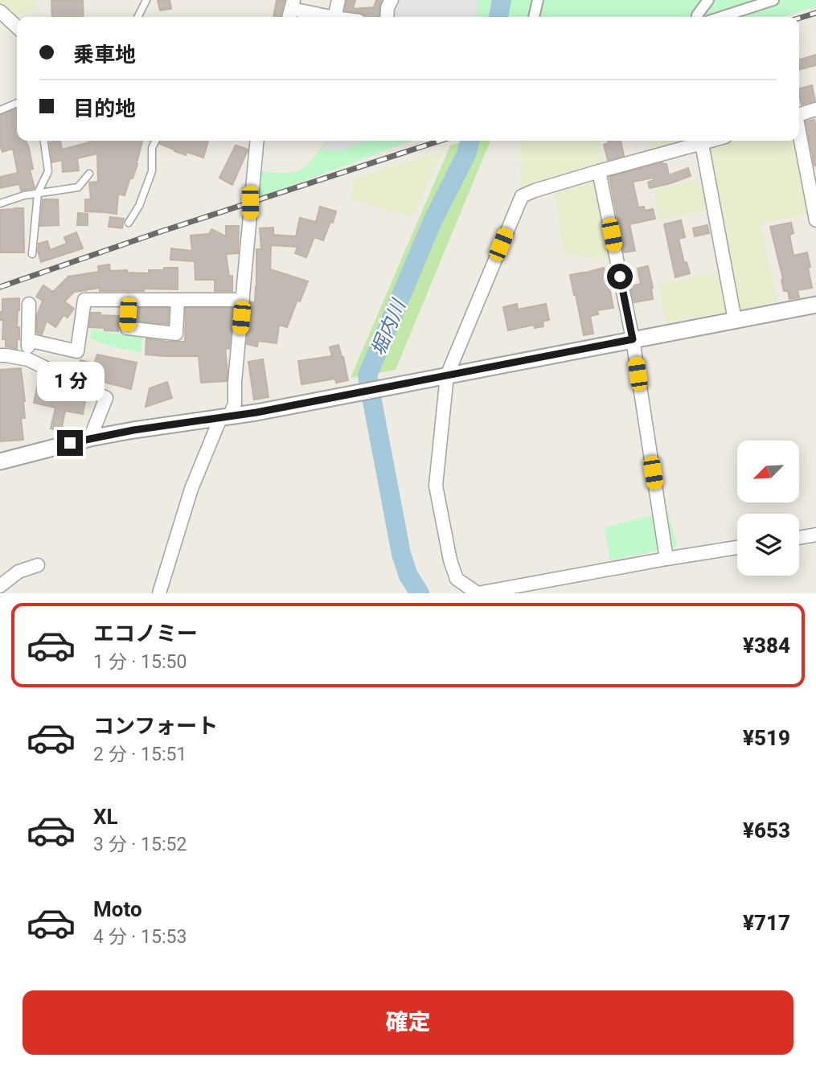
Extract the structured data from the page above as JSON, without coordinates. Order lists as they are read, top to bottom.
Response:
{
  "water": ["堀内川"],
  "north": "bottom left",
  "page": {
    "banner": ["乗車地", "目的地"],
    "bubble": "1 分",
    "list": [
      {
        "name": "エコノミー",
        "note": "1 分 · 15:50",
        "value": "¥384"
      },
      {
        "name": "コンフォート",
        "note": "2 分 · 15:51",
        "value": "¥519"
      },
      {
        "name": "XL",
        "note": "3 分 · 15:52",
        "value": "¥653"
      },
      {
        "name": "Moto",
        "note": "4 分 · 15:53",
        "value": "¥717"
      }
    ],
    "buttons": "確定"
  }
}
